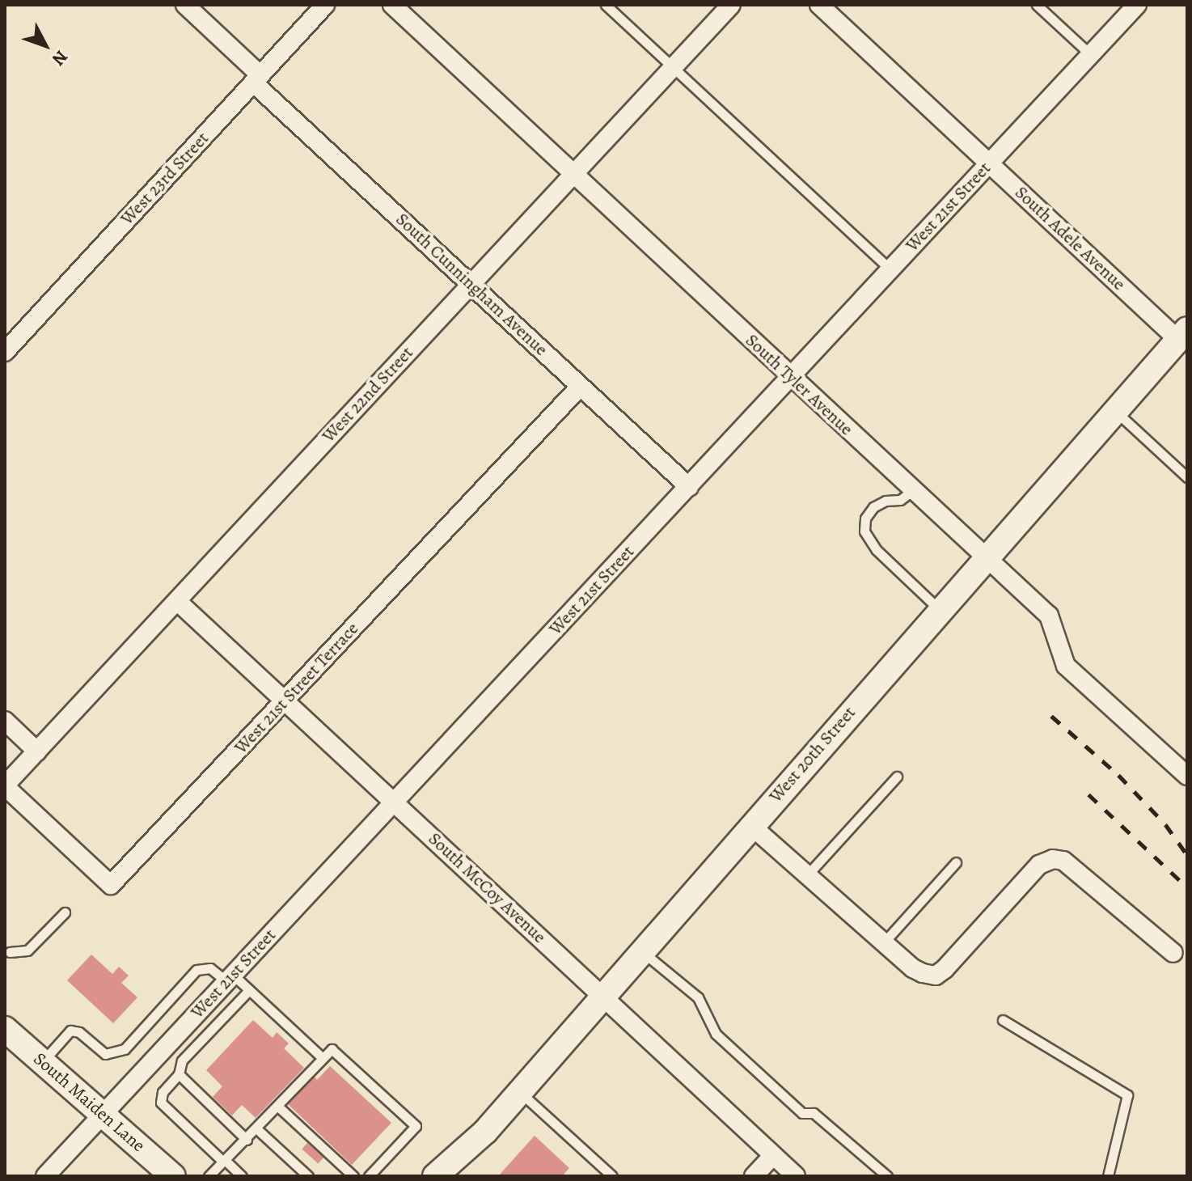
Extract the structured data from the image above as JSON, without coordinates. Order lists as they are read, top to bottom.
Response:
{
  "streets": {
    "main road": ["West 20th Street", "South Maiden Lane"],
    "street": [
      "West 23rd Street",
      "West 21st Street",
      "South Adele Avenue",
      "South Cunningham Avenue",
      "South Tyler Avenue",
      "West 22nd Street",
      "West 21st Street Terrace",
      "South McCoy Avenue"
    ]
  },
  "crossings": [
    ["West 23rd Street", "South Cunningham Avenue"],
    ["West 21st Street", "South Adele Avenue"],
    ["West 21st Street", "South Cunningham Avenue"],
    ["West 21st Street", "South Tyler Avenue"],
    ["West 21st Street", "South McCoy Avenue"],
    ["West 21st Street", "South Maiden Lane"],
    ["South Adele Avenue", "West 20th Street"],
    ["South Cunningham Avenue", "West 22nd Street"],
    ["South Cunningham Avenue", "West 21st Street Terrace"],
    ["South Tyler Avenue", "West 22nd Street"],
    ["South Tyler Avenue", "West 20th Street"],
    ["West 22nd Street", "West 21st Street Terrace"],
    ["West 22nd Street", "South McCoy Avenue"],
    ["West 21st Street Terrace", "South McCoy Avenue"],
    ["West 20th Street", "South McCoy Avenue"]
  ],
  "north": "bottom right"
}
